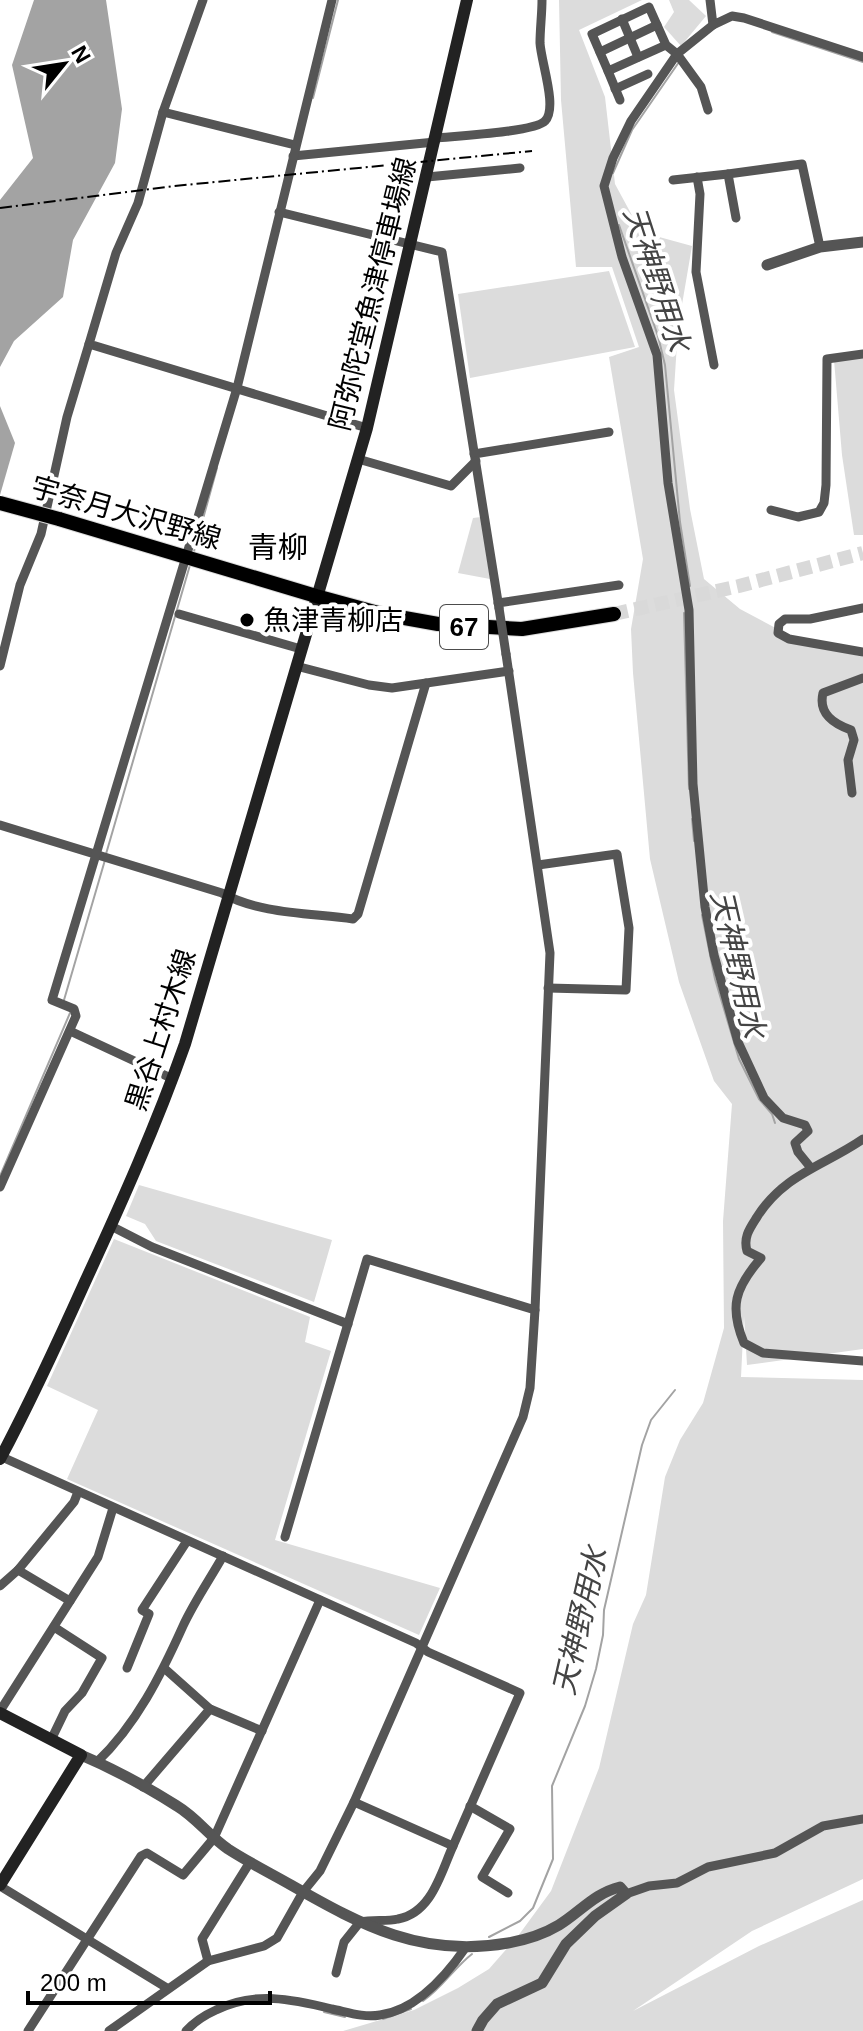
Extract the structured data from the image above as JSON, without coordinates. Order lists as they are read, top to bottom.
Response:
{
  "streets": {
    "main road": [
      "阿弥陀堂魚津停車場線",
      "宇奈月大沢野線",
      "67",
      "黒谷上村木線"
    ]
  },
  "crossings": [
    ["阿弥陀堂魚津停車場線", "宇奈月大沢野線"],
    ["阿弥陀堂魚津停車場線", "黒谷上村木線"],
    ["宇奈月大沢野線", "黒谷上村木線"]
  ],
  "districts": ["青柳"],
  "water": ["天神野用水"],
  "places": ["魚津青柳店"],
  "scale_bar": "200 m",
  "north": "top right"
}
